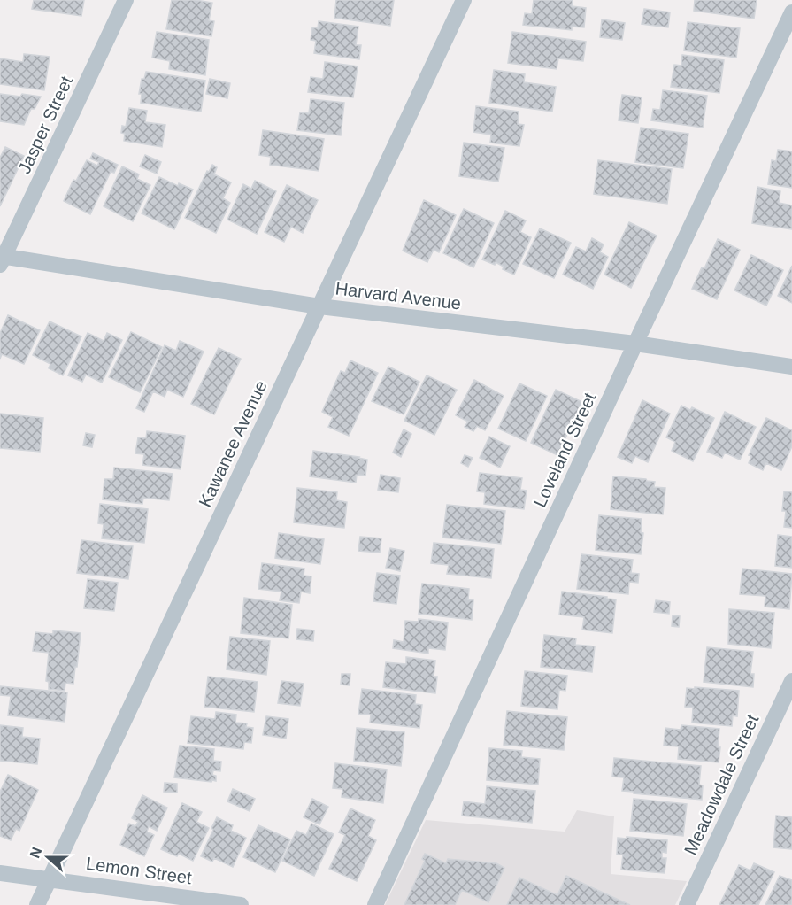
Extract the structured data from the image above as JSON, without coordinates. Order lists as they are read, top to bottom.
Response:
{
  "streets": {
    "street": [
      "Jasper Street",
      "Harvard Avenue",
      "Kawanee Avenue",
      "Loveland Street",
      "Meadowdale Street",
      "Lemon Street"
    ]
  },
  "crossings": [
    ["Jasper Street", "Harvard Avenue"],
    ["Harvard Avenue", "Kawanee Avenue"],
    ["Harvard Avenue", "Loveland Street"],
    ["Kawanee Avenue", "Lemon Street"]
  ],
  "north": "left"
}
